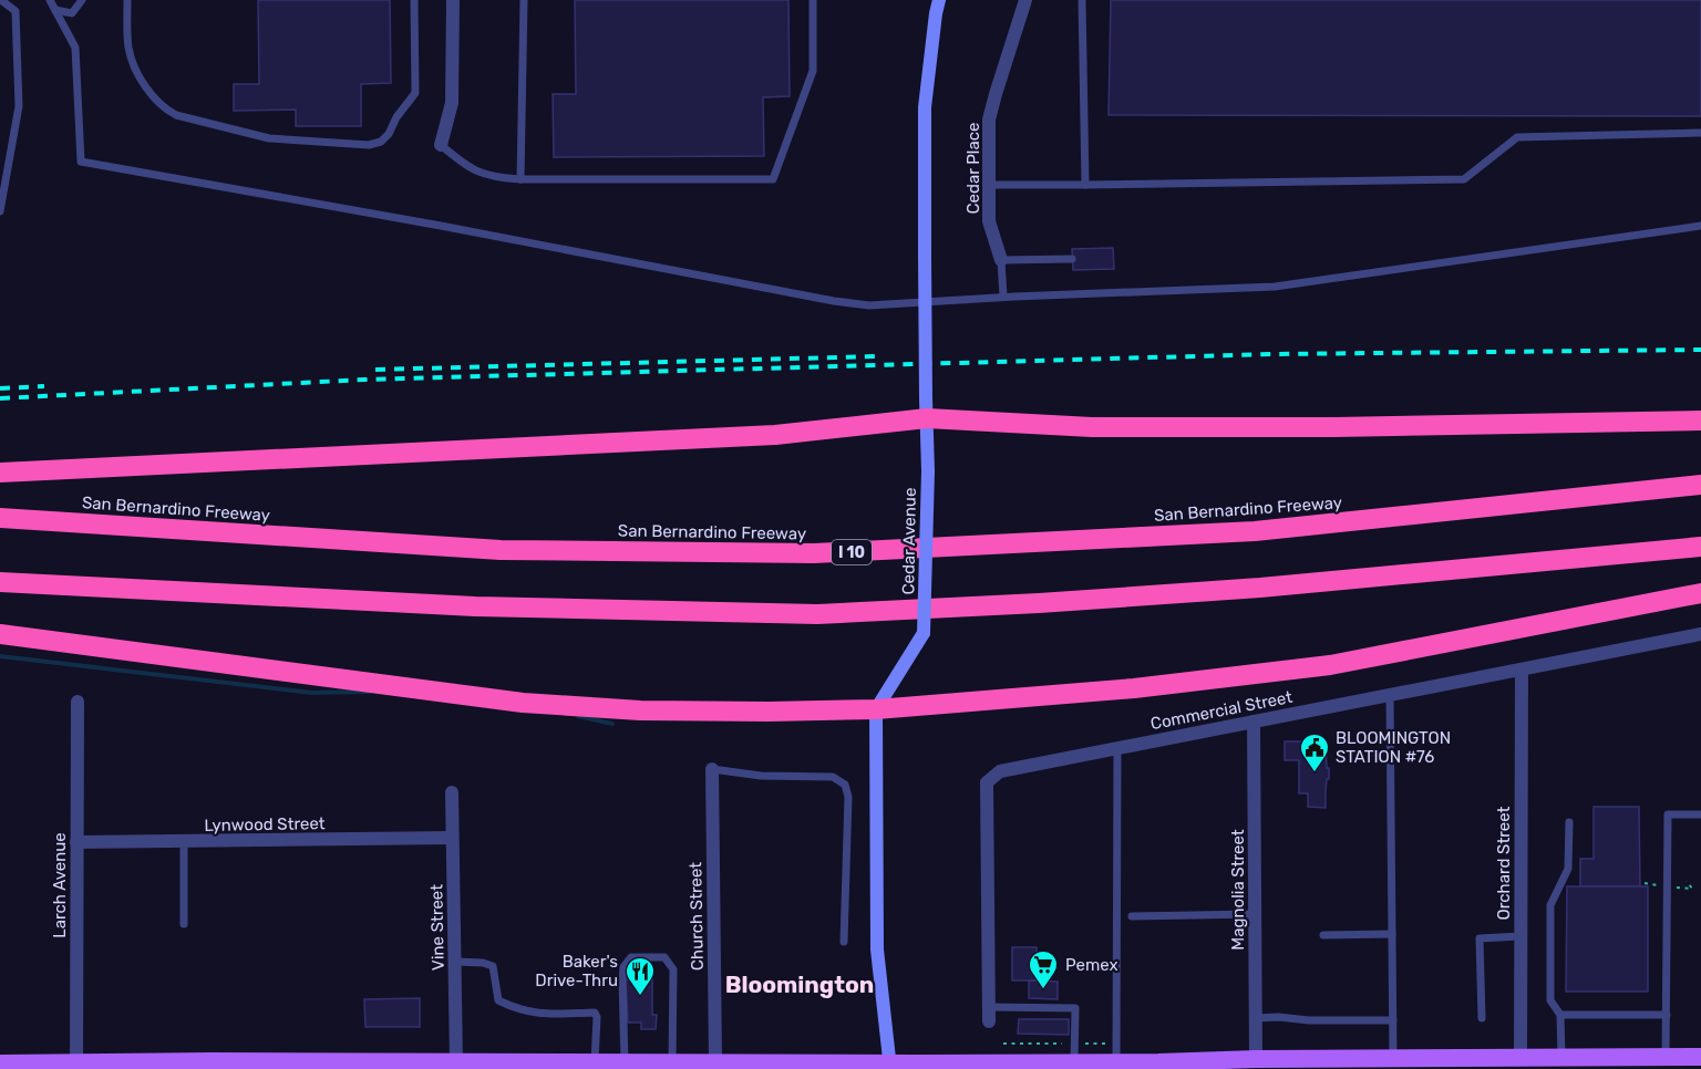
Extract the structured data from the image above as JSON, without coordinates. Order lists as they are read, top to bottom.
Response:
{
  "streets": {
    "highway": ["San Bernardino Freeway", "I 10"],
    "main road": ["Cedar Avenue"],
    "street": [
      "Cedar Place",
      "Commercial Street",
      "Lynwood Street",
      "Orchard Street",
      "Larch Avenue",
      "Magnolia Street",
      "Church Street",
      "Vine Street"
    ]
  },
  "crossings": [
    ["Commercial Street", "Orchard Street"],
    ["Commercial Street", "Magnolia Street"],
    ["Lynwood Street", "Larch Avenue"],
    ["Lynwood Street", "Vine Street"]
  ],
  "districts": ["Bloomington"],
  "places": {
    "public building": ["BLOOMINGTON STATION #76"],
    "supermarket": ["Pemex"],
    "restaurant": ["Baker's Drive-Thru"]
  }
}
